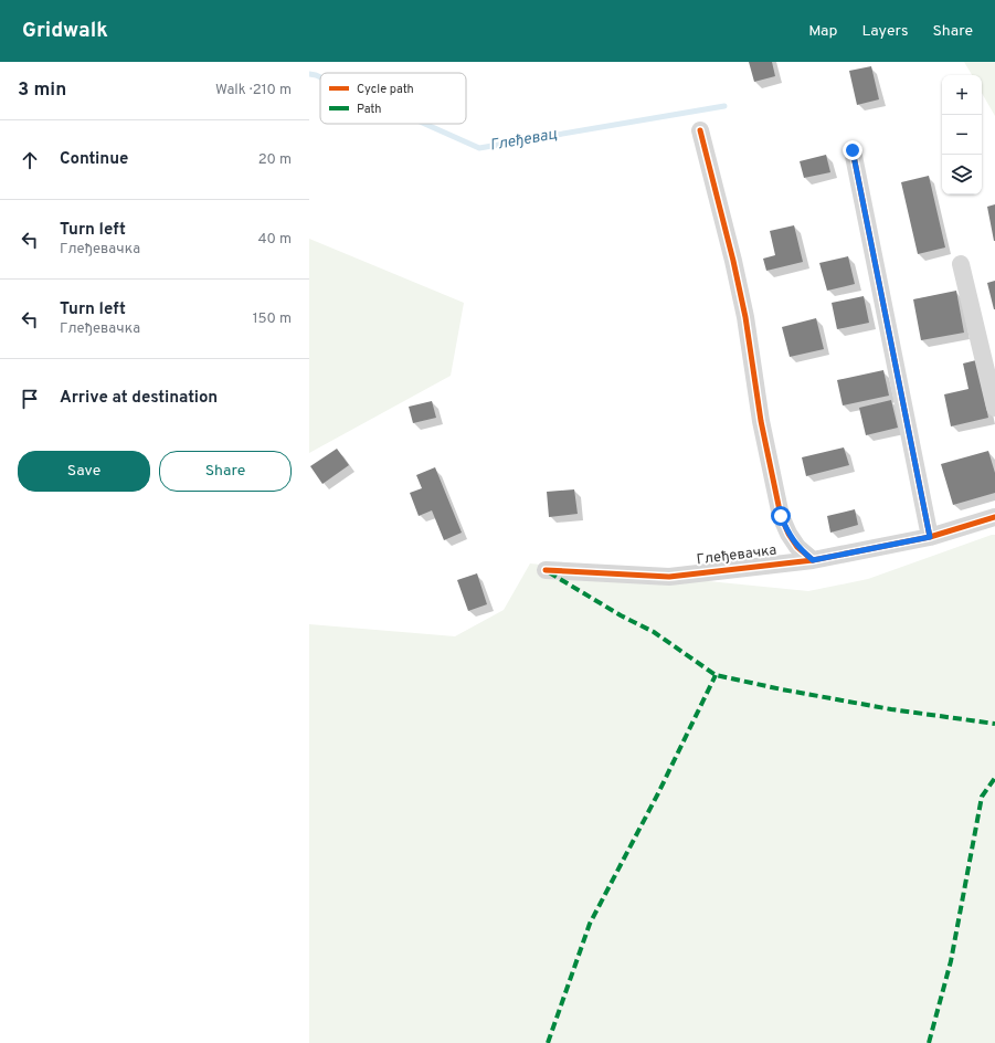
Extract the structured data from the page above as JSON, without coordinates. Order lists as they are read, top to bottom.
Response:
{
  "streets": {
    "street": ["Глеђевачка"]
  },
  "water": ["Глеђевац"],
  "legend": ["Cycle path", "Path"],
  "page": {
    "header": "Gridwalk",
    "nav": ["Map", "Layers", "Share"],
    "heading": ["3 min", "Walk · 210 m"],
    "map_buttons": ["+", "−"],
    "list": [
      ["Continue", "20 m"],
      ["Turn left", "Глеђевачка", "40 m"],
      ["Turn left", "Глеђевачка", "150 m"],
      "Arrive at destination"
    ],
    "buttons": ["Save", "Share"]
  }
}
